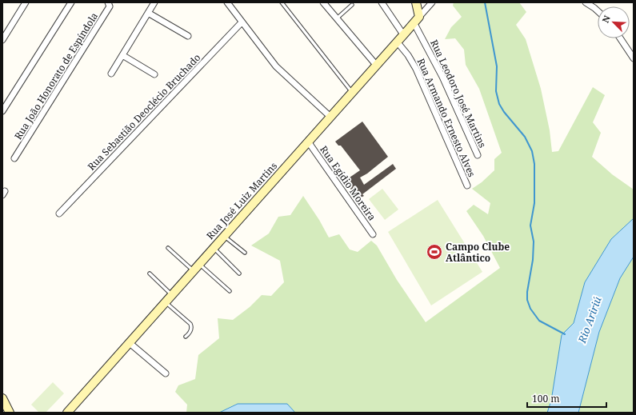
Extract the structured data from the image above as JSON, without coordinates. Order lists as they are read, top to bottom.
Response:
{
  "streets": {
    "main road": ["Rua José Luiz Martins"],
    "street": [
      "Rua João Honorato de Espíndola",
      "Rua Leodoro José Martins",
      "Rua Sebastião Deoclécio Bruchado",
      "Rua Armando Ernesto Alves",
      "Rua Egídio Moreira"
    ]
  },
  "crossings": [
    ["Rua Leodoro José Martins", "Rua José Luiz Martins"],
    ["Rua Armando Ernesto Alves", "Rua José Luiz Martins"],
    ["Rua Egídio Moreira", "Rua José Luiz Martins"]
  ],
  "water": ["Rio Aririú"],
  "places": {
    "sports": ["Campo Clube Atlântico"]
  },
  "scale_bar": "100 m",
  "north": "top left"
}
